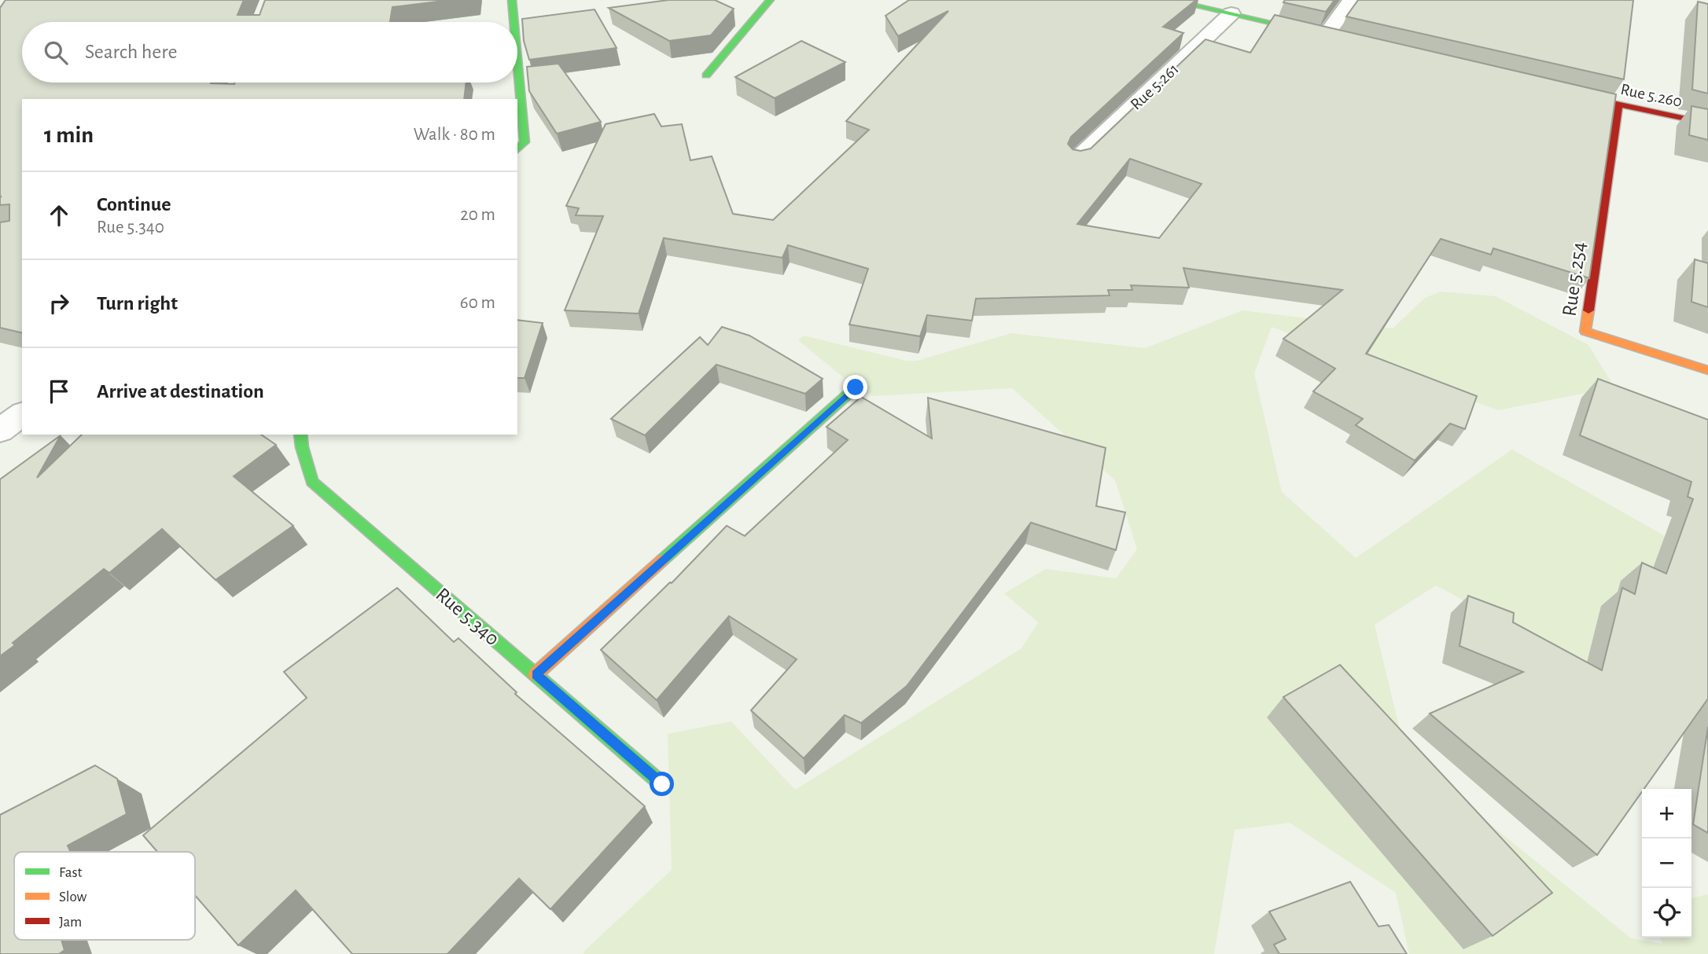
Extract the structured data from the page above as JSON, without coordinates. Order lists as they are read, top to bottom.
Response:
{
  "streets": {
    "street": [
      "Rue 5.261",
      "Rue 5.260",
      "Rue 5.254",
      "Rue 5.340"
    ]
  },
  "crossings": [
    ["Rue 5.260", "Rue 5.254"]
  ],
  "legend": ["Fast", "Slow", "Jam"],
  "page": {
    "search": "Search here",
    "heading": ["1 min", "Walk · 80 m"],
    "list": [
      ["Continue", "Rue 5.340", "20 m"],
      ["Turn right", "60 m"],
      "Arrive at destination"
    ],
    "map_buttons": ["+", "−"]
  }
}
